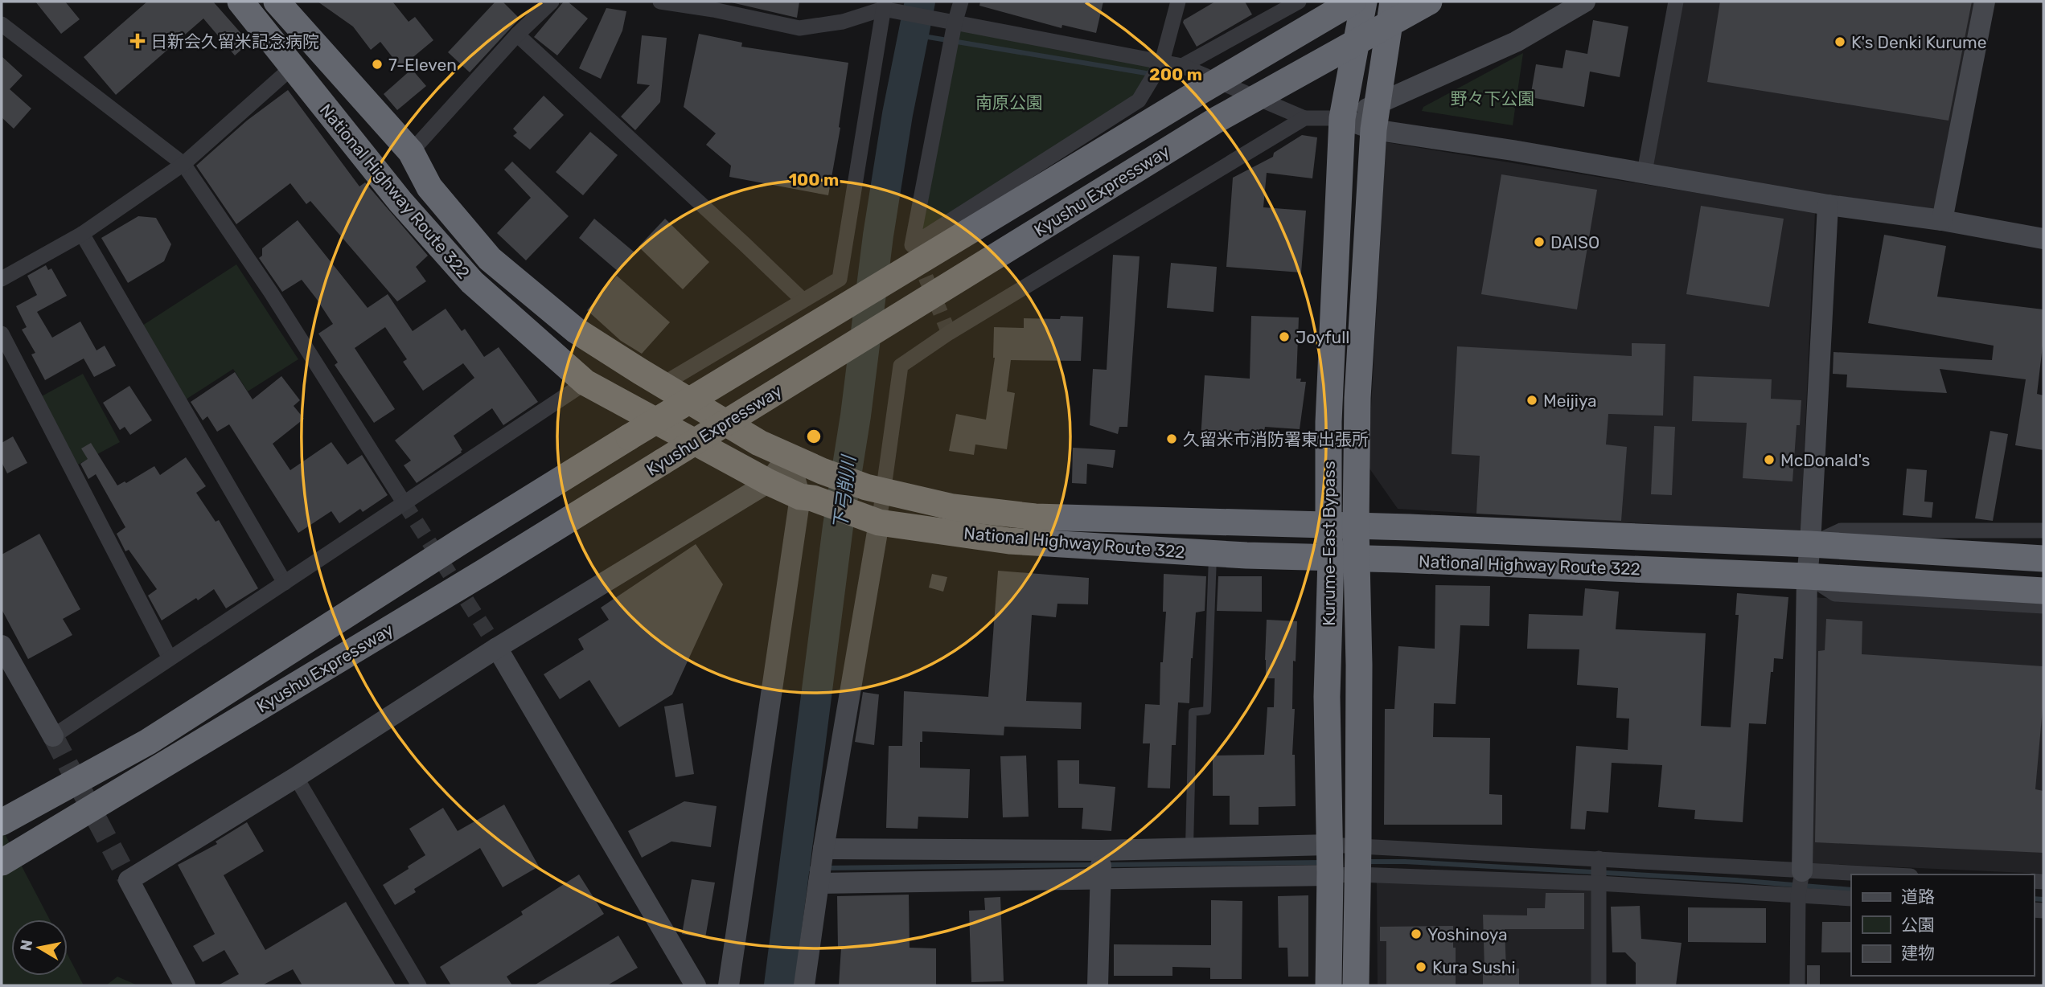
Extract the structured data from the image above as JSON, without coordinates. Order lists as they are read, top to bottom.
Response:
{
  "streets": {
    "highway": ["Kyushu Expressway", "National Highway Route 322", "Kurume-East Bypass"]
  },
  "crossings": [
    ["National Highway Route 322", "Kurume-East Bypass"]
  ],
  "water": ["下弓削川"],
  "parks": ["野々下公園", "南原公園"],
  "places": {
    "health": ["日新会久留米記念病院"],
    "other": [
      "K's Denki Kurume",
      "7-Eleven",
      "DAISO",
      "Joyfull",
      "Meijiya",
      "久留米市消防署東出張所",
      "McDonald's",
      "Yoshinoya",
      "Kura Sushi"
    ]
  },
  "legend": ["道路", "公園", "建物"],
  "north": "left",
  "rings": ["200 m", "100 m"]
}
